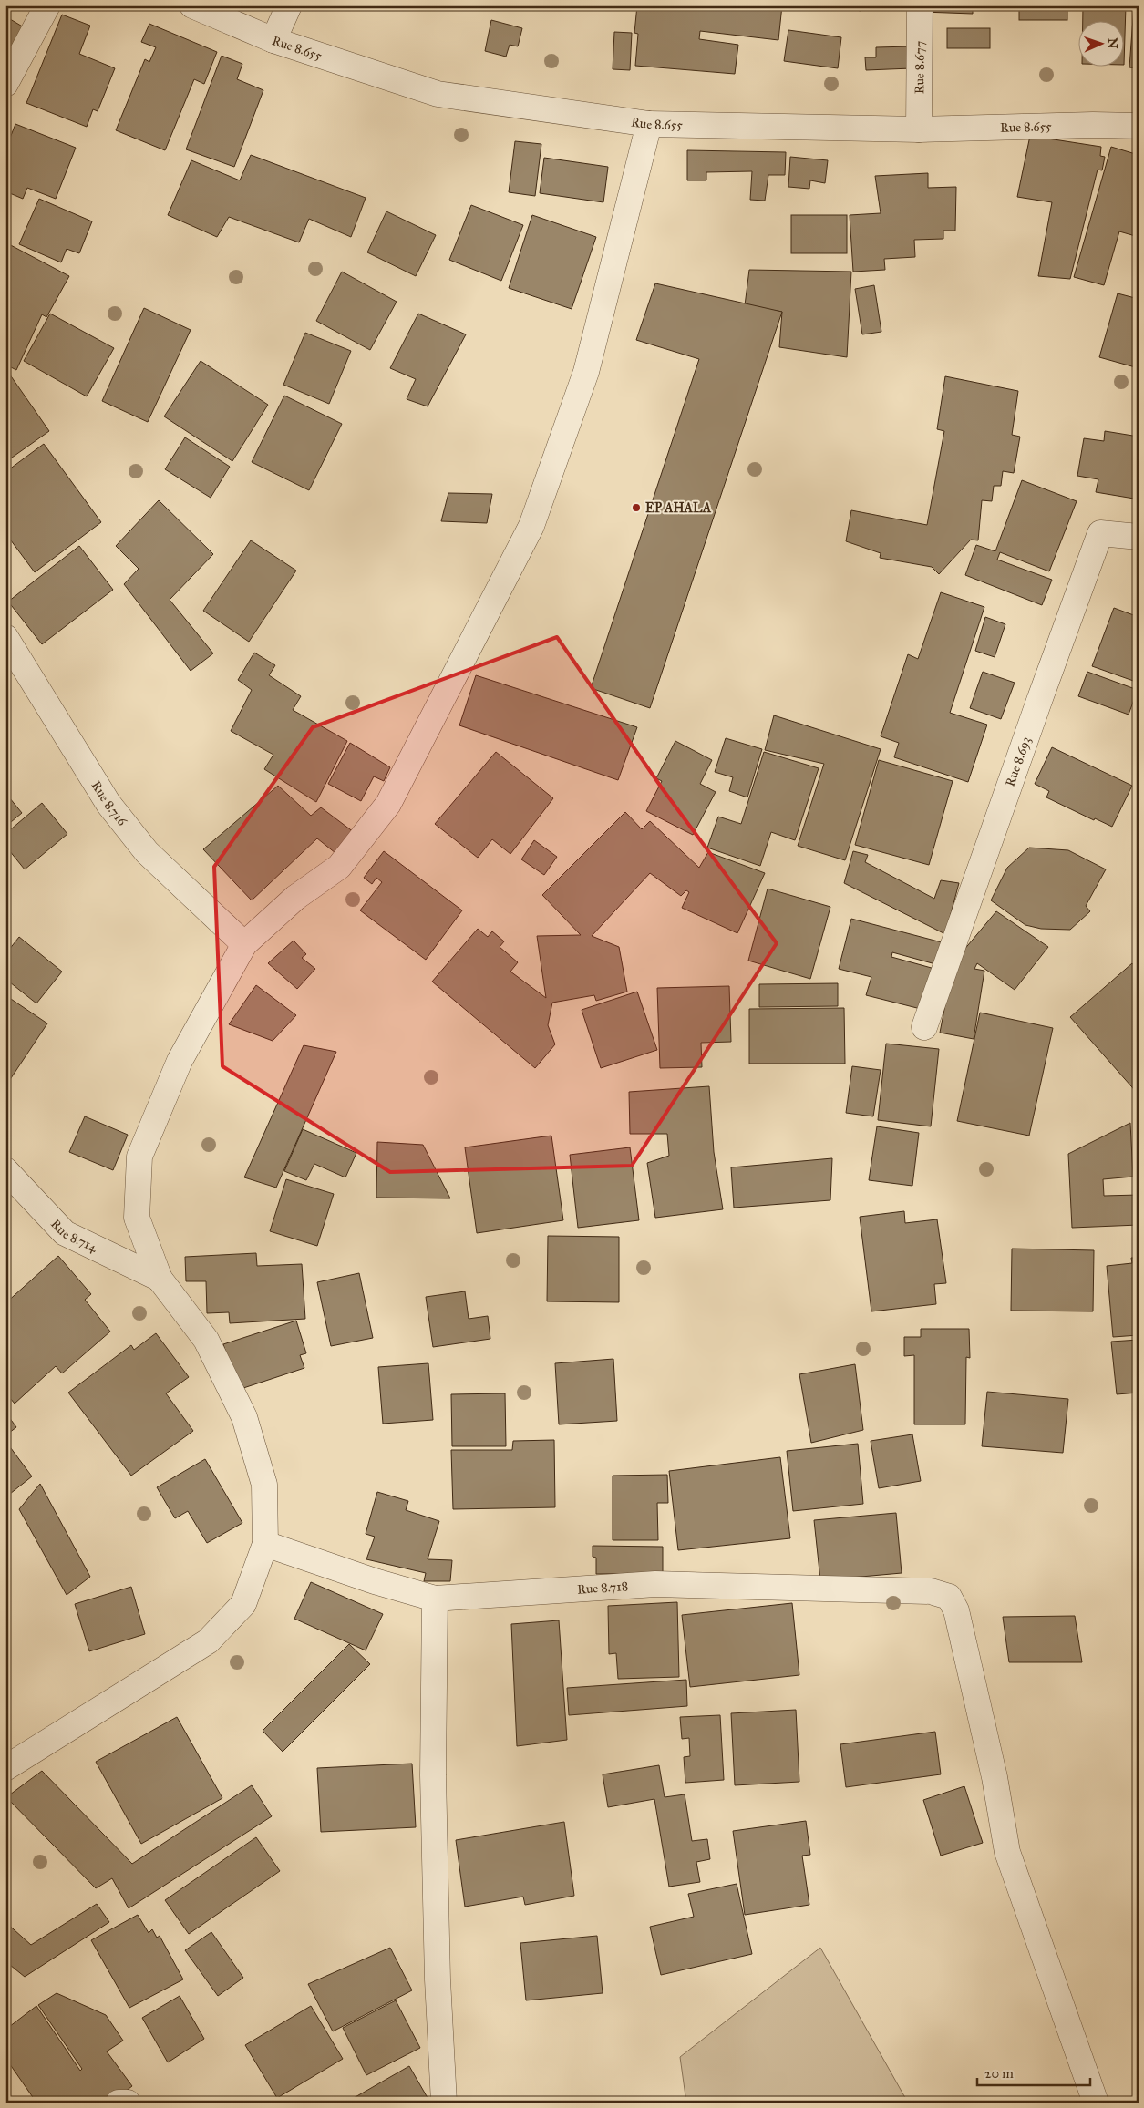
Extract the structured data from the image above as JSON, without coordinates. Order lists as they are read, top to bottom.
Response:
{
  "streets": {
    "street": [
      "Rue 8.655",
      "Rue 8.677",
      "Rue 8.693",
      "Rue 8.716",
      "Rue 8.714",
      "Rue 8.718"
    ]
  },
  "crossings": [
    ["Rue 8.655", "Rue 8.677"]
  ],
  "places": ["EP AHALA"],
  "scale_bar": "20 m",
  "north": "right"
}
